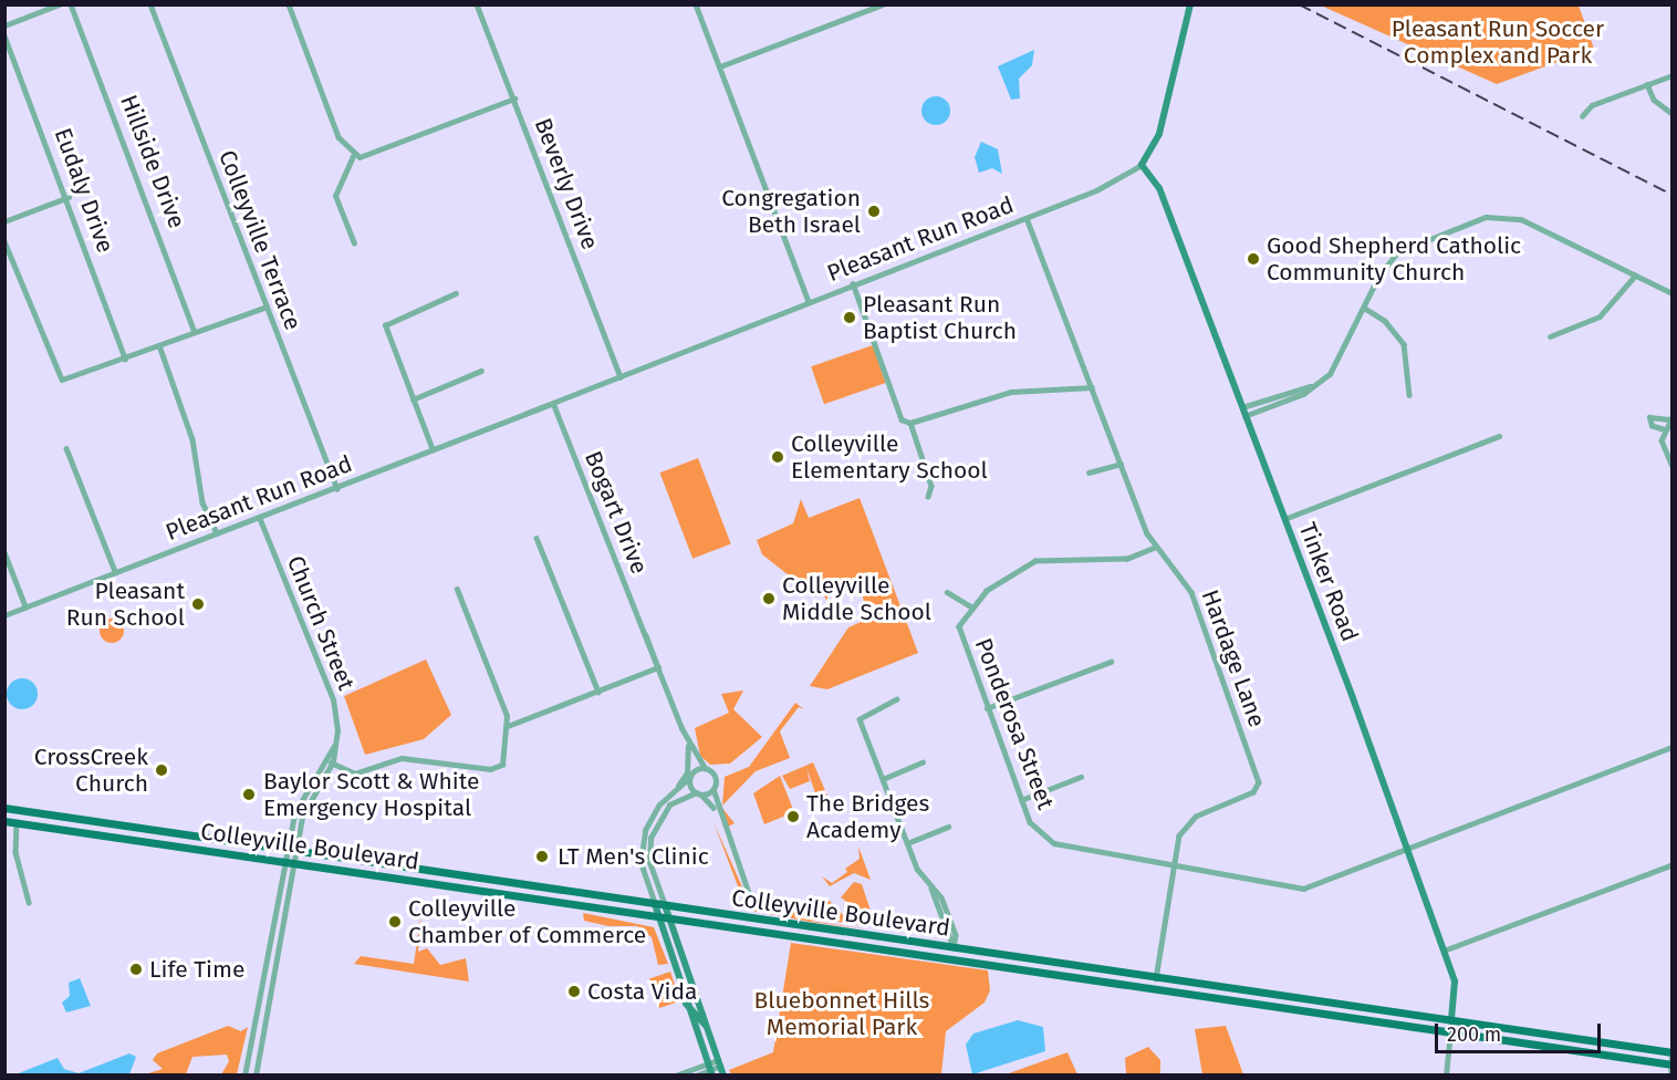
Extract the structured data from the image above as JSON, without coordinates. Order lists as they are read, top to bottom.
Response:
{
  "streets": {
    "main road": ["Tinker Road", "Colleyville Boulevard"],
    "street": [
      "Hillside Drive",
      "Beverly Drive",
      "Eudaly Drive",
      "Pleasant Run Road",
      "Colleyville Terrace",
      "Bogart Drive",
      "Church Street",
      "Hardage Lane",
      "Ponderosa Street"
    ]
  },
  "crossings": [
    ["Beverly Drive", "Pleasant Run Road"],
    ["Pleasant Run Road", "Colleyville Terrace"],
    ["Pleasant Run Road", "Bogart Drive"],
    ["Pleasant Run Road", "Tinker Road"],
    ["Pleasant Run Road", "Church Street"],
    ["Pleasant Run Road", "Hardage Lane"],
    ["Tinker Road", "Ponderosa Street"],
    ["Tinker Road", "Colleyville Boulevard"],
    ["Church Street", "Colleyville Boulevard"],
    ["Hardage Lane", "Ponderosa Street"],
    ["Hardage Lane", "Colleyville Boulevard"]
  ],
  "parks": ["Pleasant Run Soccer Complex and Park", "Bluebonnet Hills Memorial Park"],
  "places": [
    "Congregation Beth Israel",
    "Good Shepherd Catholic Community Church",
    "Pleasant Run Baptist Church",
    "Colleyville Elementary School",
    "Colleyville Middle School",
    "Pleasant Run School",
    "CrossCreek Church",
    "Baylor Scott & White Emergency Hospital",
    "The Bridges Academy",
    "LT Men's Clinic",
    "Colleyville Chamber of Commerce",
    "Life Time",
    "Costa Vida"
  ],
  "scale_bar": "200 m"
}
